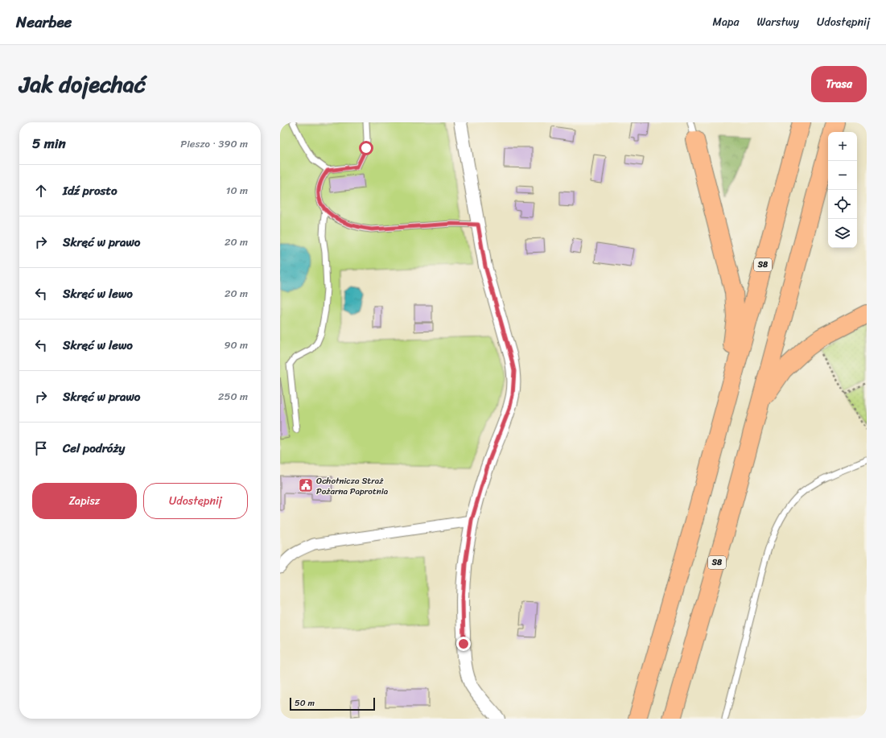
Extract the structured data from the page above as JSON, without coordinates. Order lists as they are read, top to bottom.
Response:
{
  "streets": {
    "highway": ["S8"]
  },
  "places": {
    "public building": ["Ochotnicza Straż Pożarna Paprotnia"]
  },
  "scale_bar": "50 m",
  "page": {
    "header": "Nearbee",
    "nav": ["Mapa", "Warstwy", "Udostępnij"],
    "title": "Jak dojechać",
    "buttons": [
      "Trasa",
      ["Zapisz", "Udostępnij"]
    ],
    "heading": ["5 min", "Pieszo · 390 m"],
    "map_buttons": ["+", "−"],
    "list": [
      ["Idź prosto", "10 m"],
      ["Skręć w prawo", "20 m"],
      ["Skręć w lewo", "20 m"],
      ["Skręć w lewo", "90 m"],
      ["Skręć w prawo", "250 m"],
      "Cel podróży"
    ],
    "scale": "50 m"
  }
}
